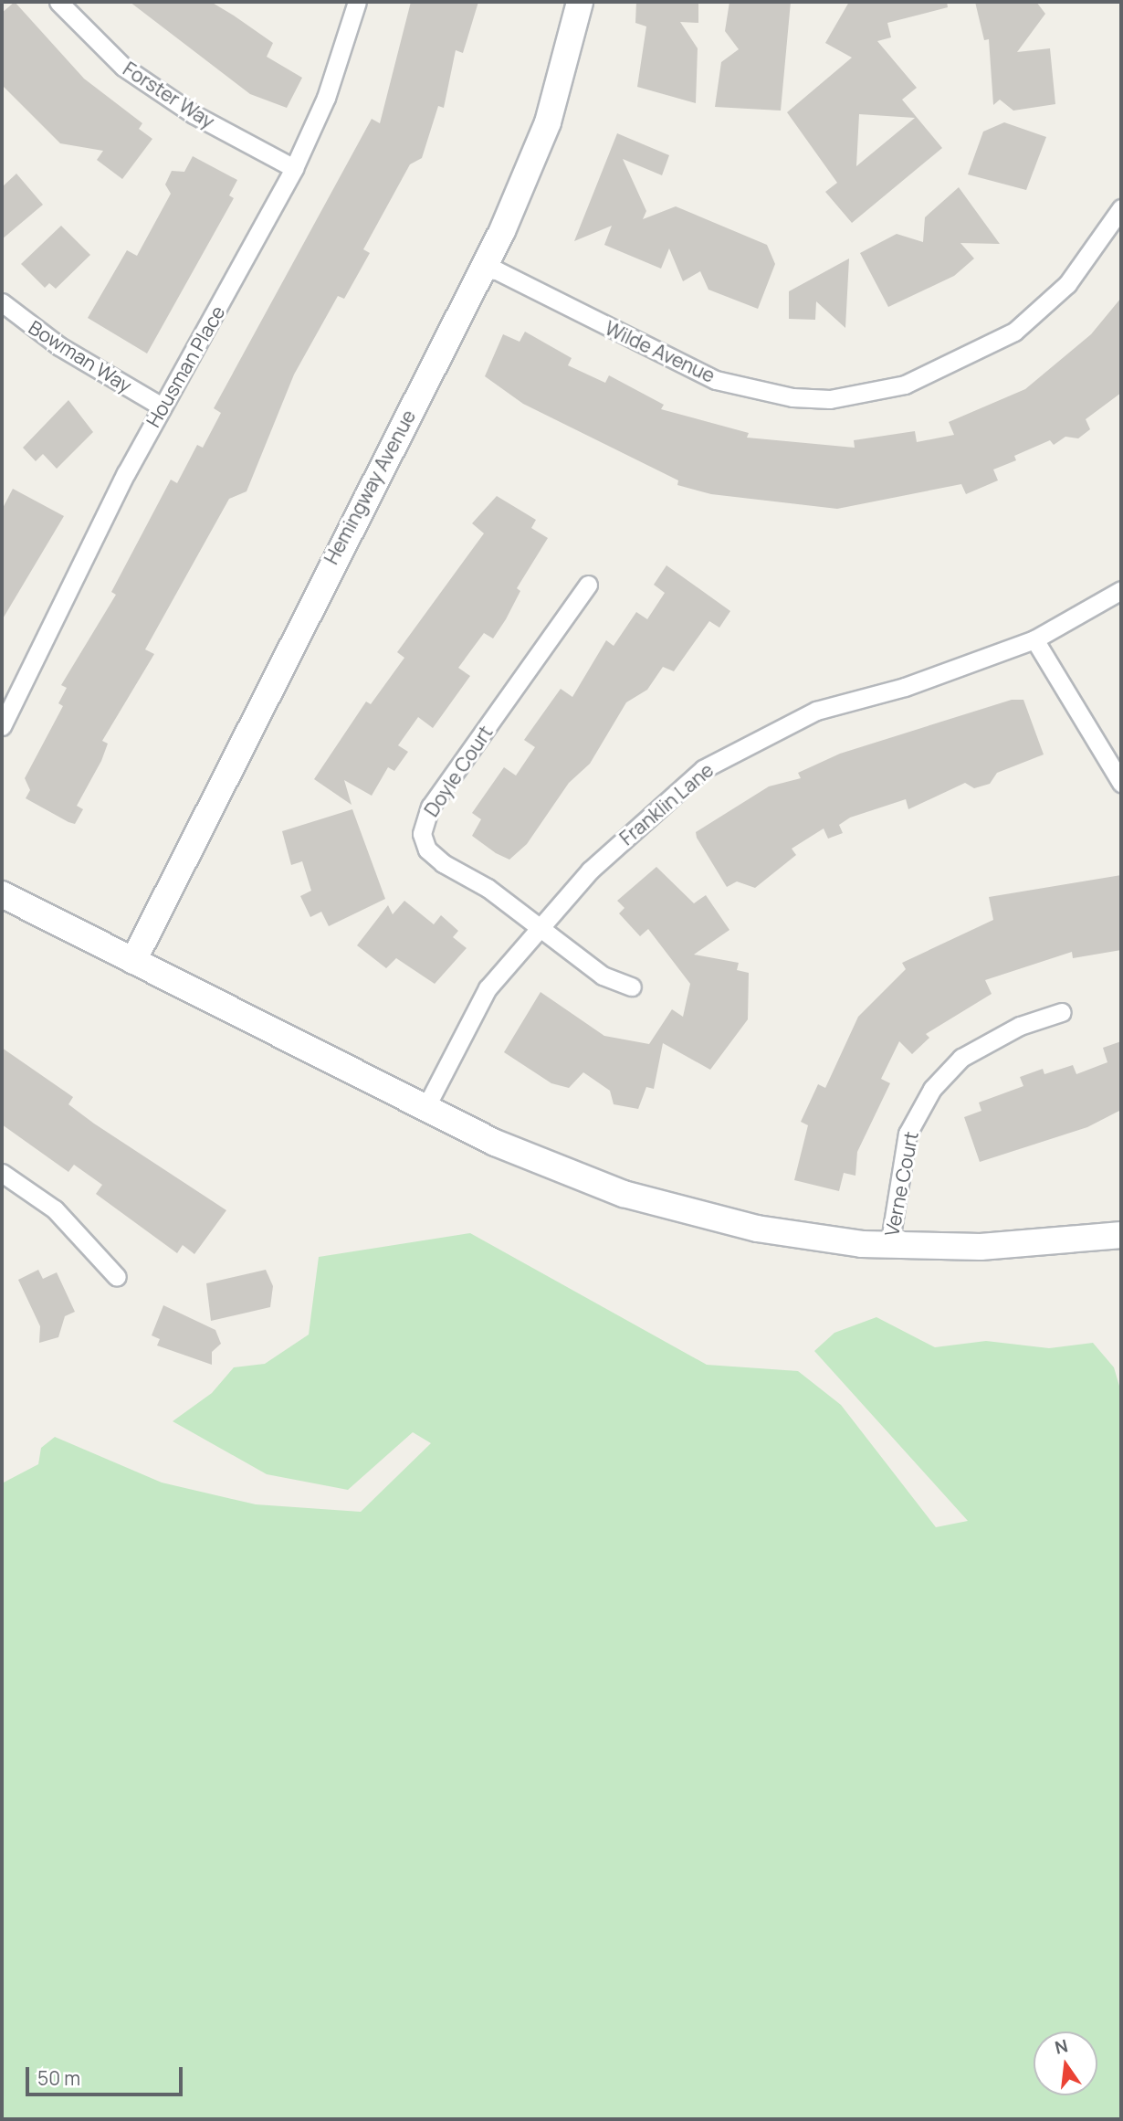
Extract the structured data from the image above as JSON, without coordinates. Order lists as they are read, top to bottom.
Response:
{
  "streets": {
    "main road": ["Hemingway Avenue"],
    "street": [
      "Forster Way",
      "Wilde Avenue",
      "Bowman Way",
      "Housman Place",
      "Doyle Court",
      "Franklin Lane",
      "Verne Court"
    ]
  },
  "crossings": [
    ["Forster Way", "Housman Place"],
    ["Wilde Avenue", "Hemingway Avenue"],
    ["Bowman Way", "Housman Place"],
    ["Doyle Court", "Franklin Lane"]
  ],
  "scale_bar": "50 m",
  "north": "top"
}
